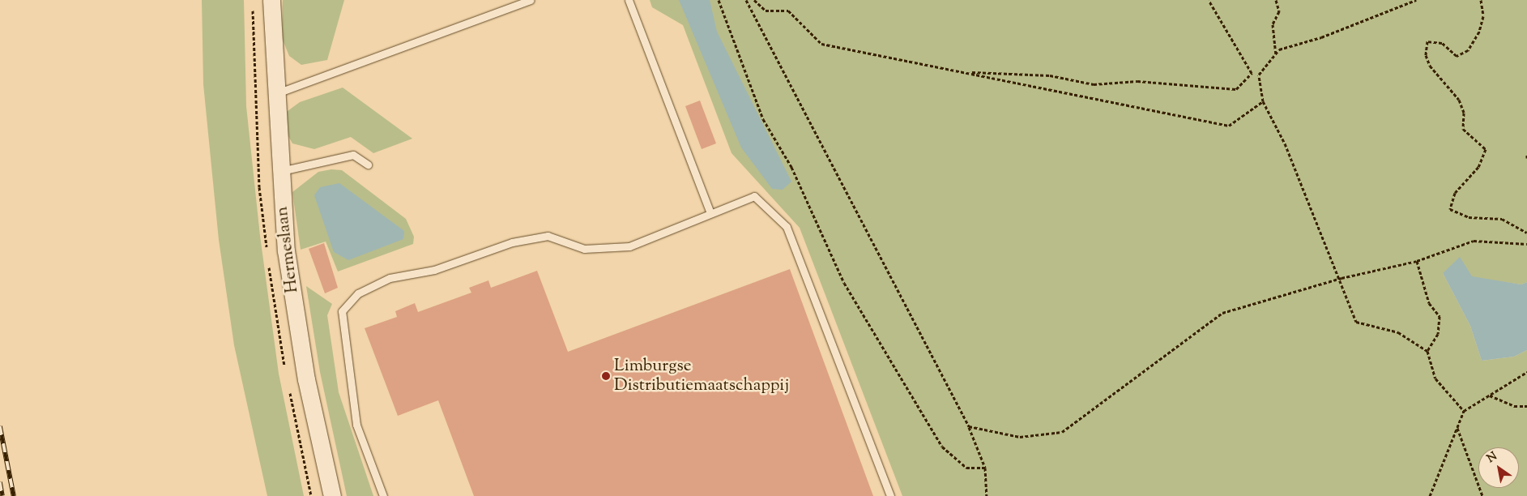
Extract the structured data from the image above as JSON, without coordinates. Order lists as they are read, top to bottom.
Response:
{
  "streets": {
    "street": ["Hermeslaan"]
  },
  "places": ["Limburgse Distributiemaatschappij"],
  "north": "top left"
}
